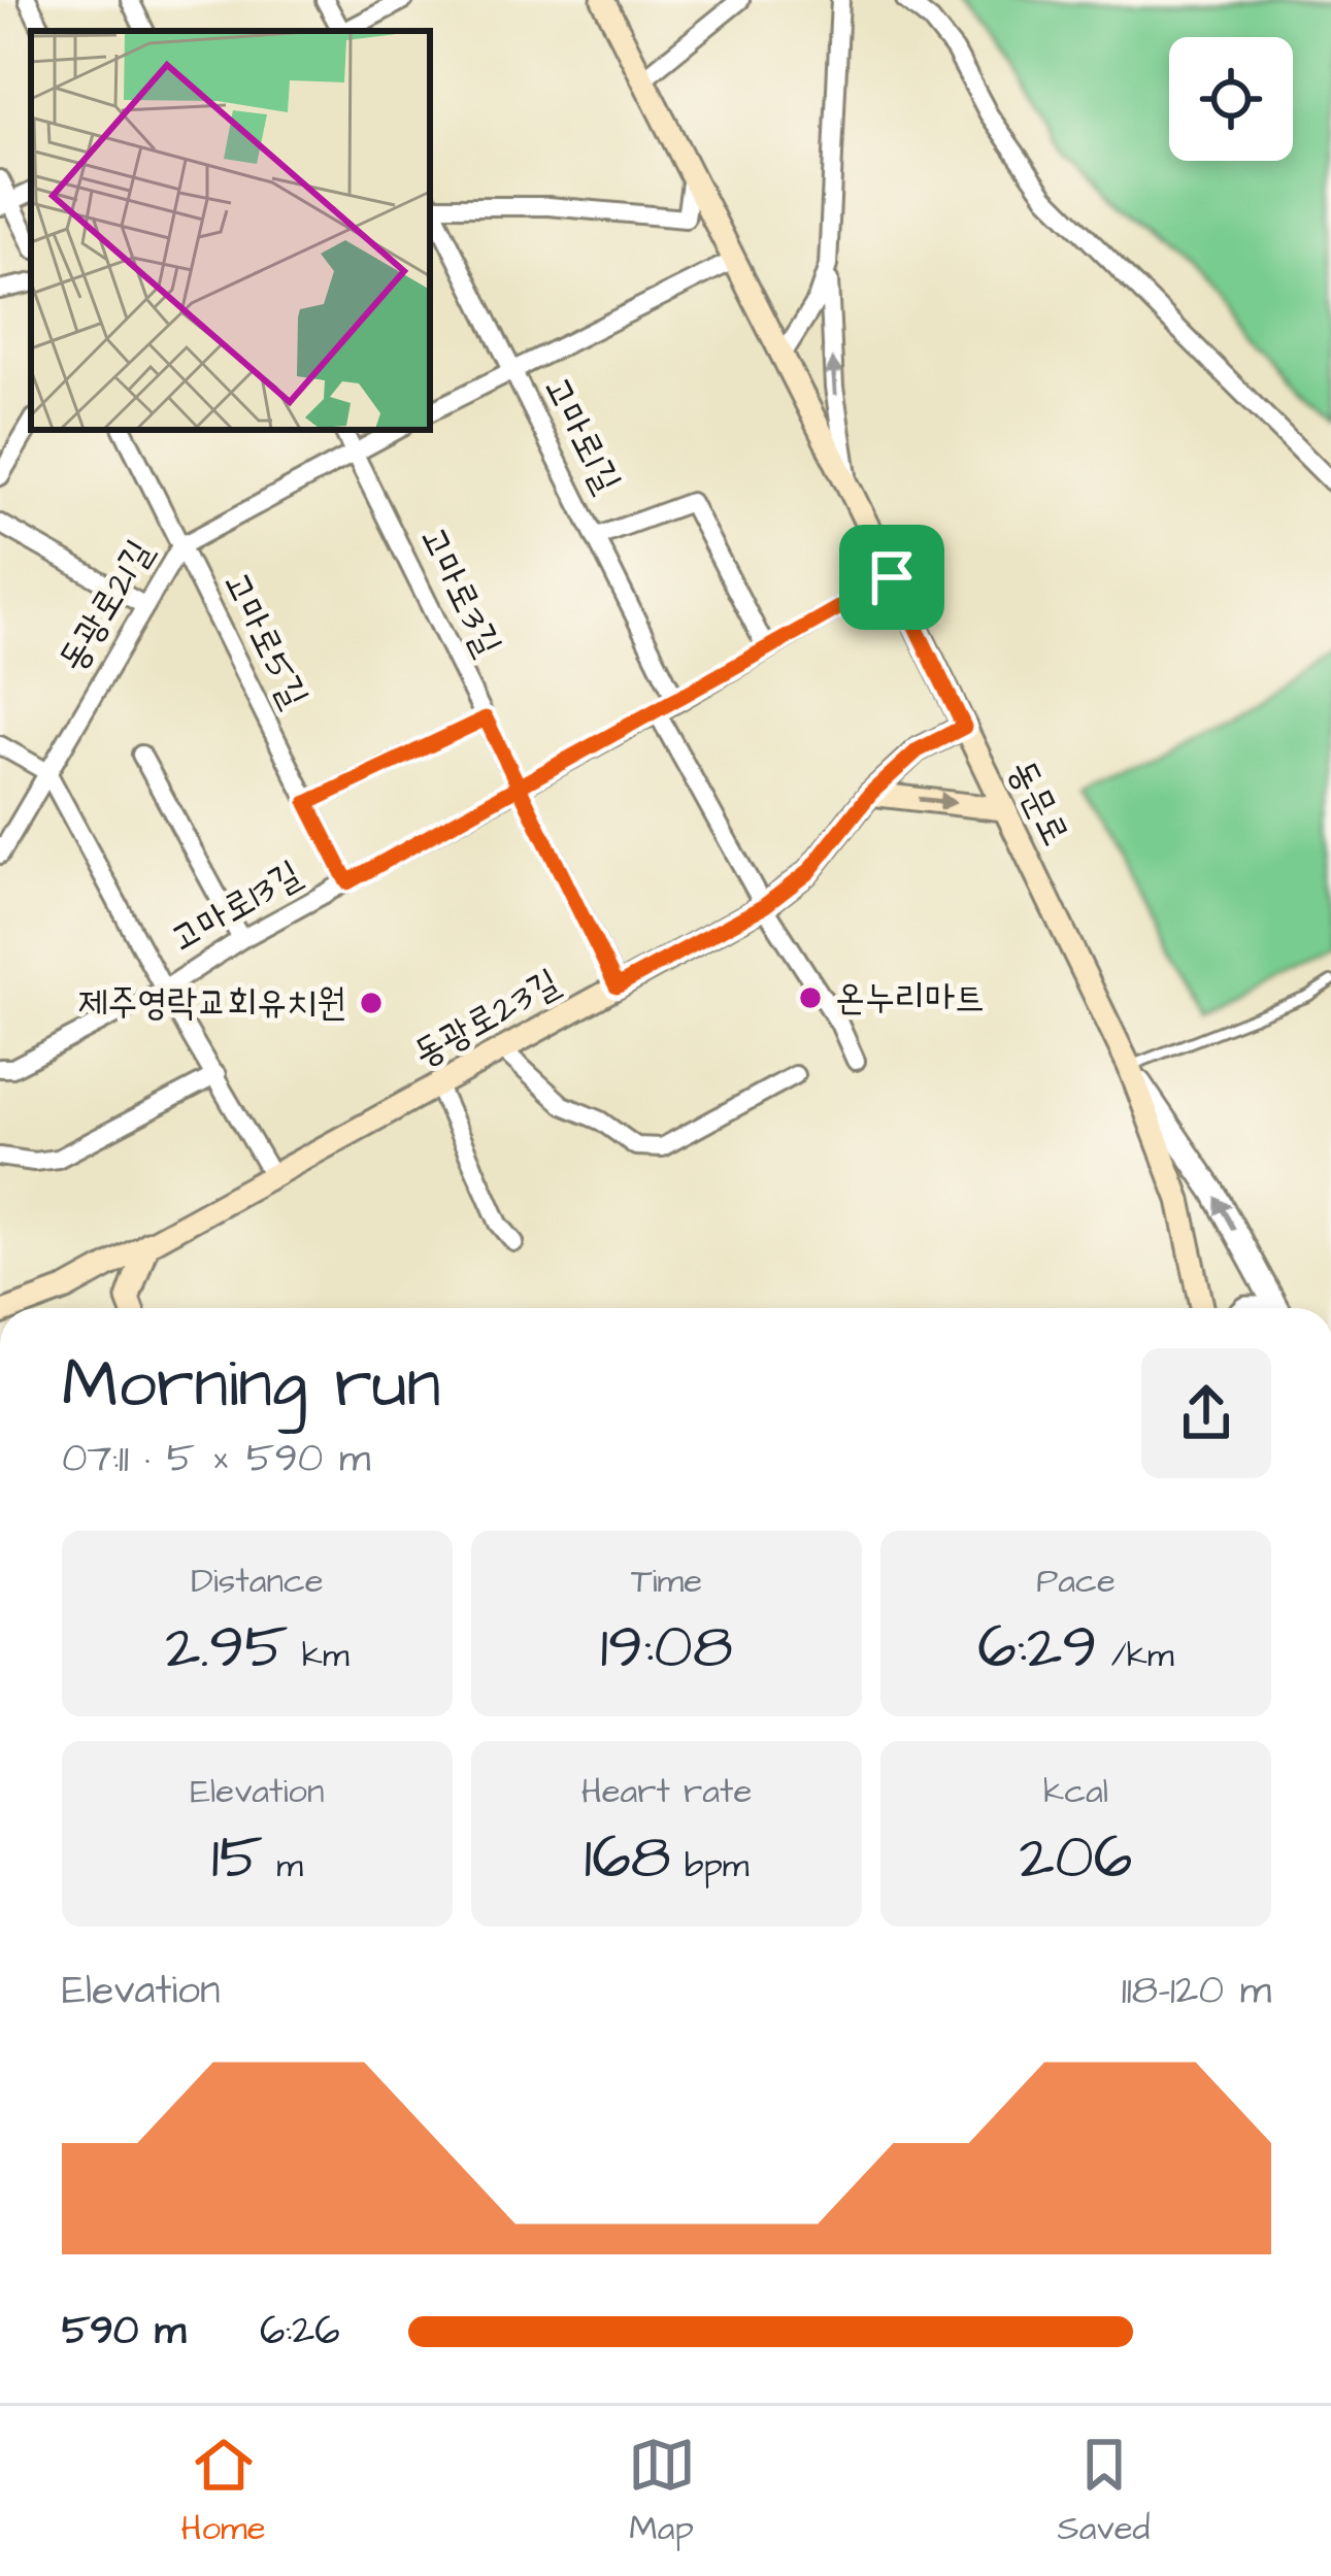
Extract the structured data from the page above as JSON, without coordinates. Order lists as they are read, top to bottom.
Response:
{
  "streets": {
    "main road": ["동문로", "동광로23길"],
    "street": [
      "고마로1길",
      "고마로3길",
      "동광로21길",
      "고마로5길",
      "고마로13길"
    ]
  },
  "crossings": [
    ["고마로1길", "고마로13길"],
    ["고마로3길", "동광로21길"],
    ["고마로3길", "고마로13길"],
    ["고마로3길", "동광로23길"],
    ["동광로21길", "고마로5길"],
    ["고마로5길", "고마로13길"],
    ["동문로", "고마로13길"],
    ["동문로", "동광로23길"]
  ],
  "places": ["온누리마트", "제주영락교회유치원"],
  "page": {
    "heading": ["Morning run", "07:11 · 5 × 590 m"],
    "stats": [
      ["Distance", "2.95 km"],
      ["Time", "19:08"],
      ["Pace", "6:29 /km"],
      ["Elevation", "15 m"],
      ["Heart rate", "168 bpm"],
      ["kcal", "206"]
    ],
    "chart": ["Elevation", "118–120 m"],
    "list": [
      {
        "name": "590 m",
        "note": "6:26"
      }
    ],
    "tabs": ["Home", "Map", "Saved"]
  }
}
